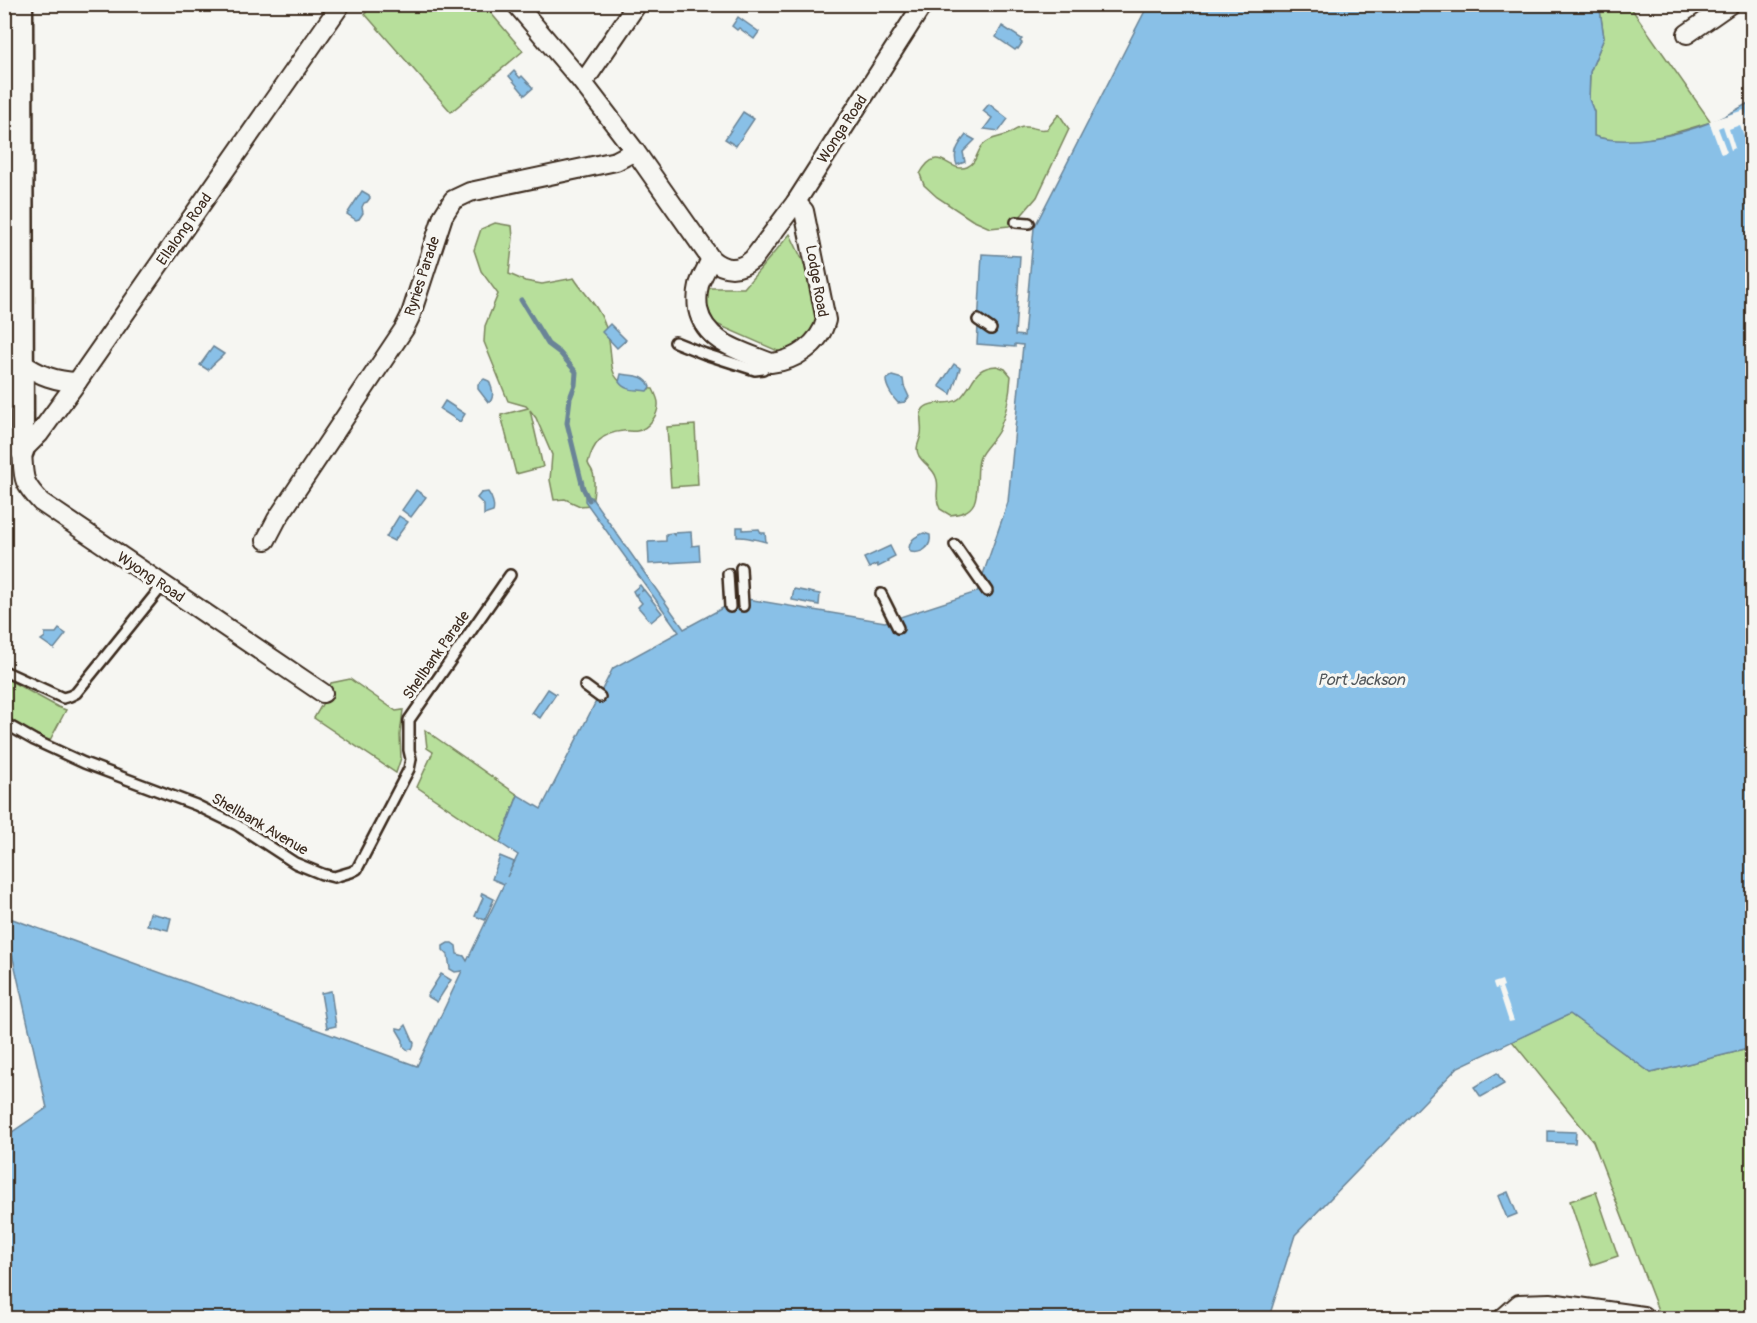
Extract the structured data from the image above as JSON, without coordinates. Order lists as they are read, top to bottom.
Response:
{
  "streets": {
    "street": [
      "Wonga Road",
      "Ellalong Road",
      "Ryries Parade",
      "Lodge Road",
      "Wyong Road"
    ],
    "lane": ["Shellbank Parade", "Shellbank Avenue"]
  },
  "crossings": [
    ["Wonga Road", "Lodge Road"],
    ["Ellalong Road", "Wyong Road"],
    ["Shellbank Parade", "Shellbank Avenue"]
  ],
  "water": ["Port Jackson"]
}
